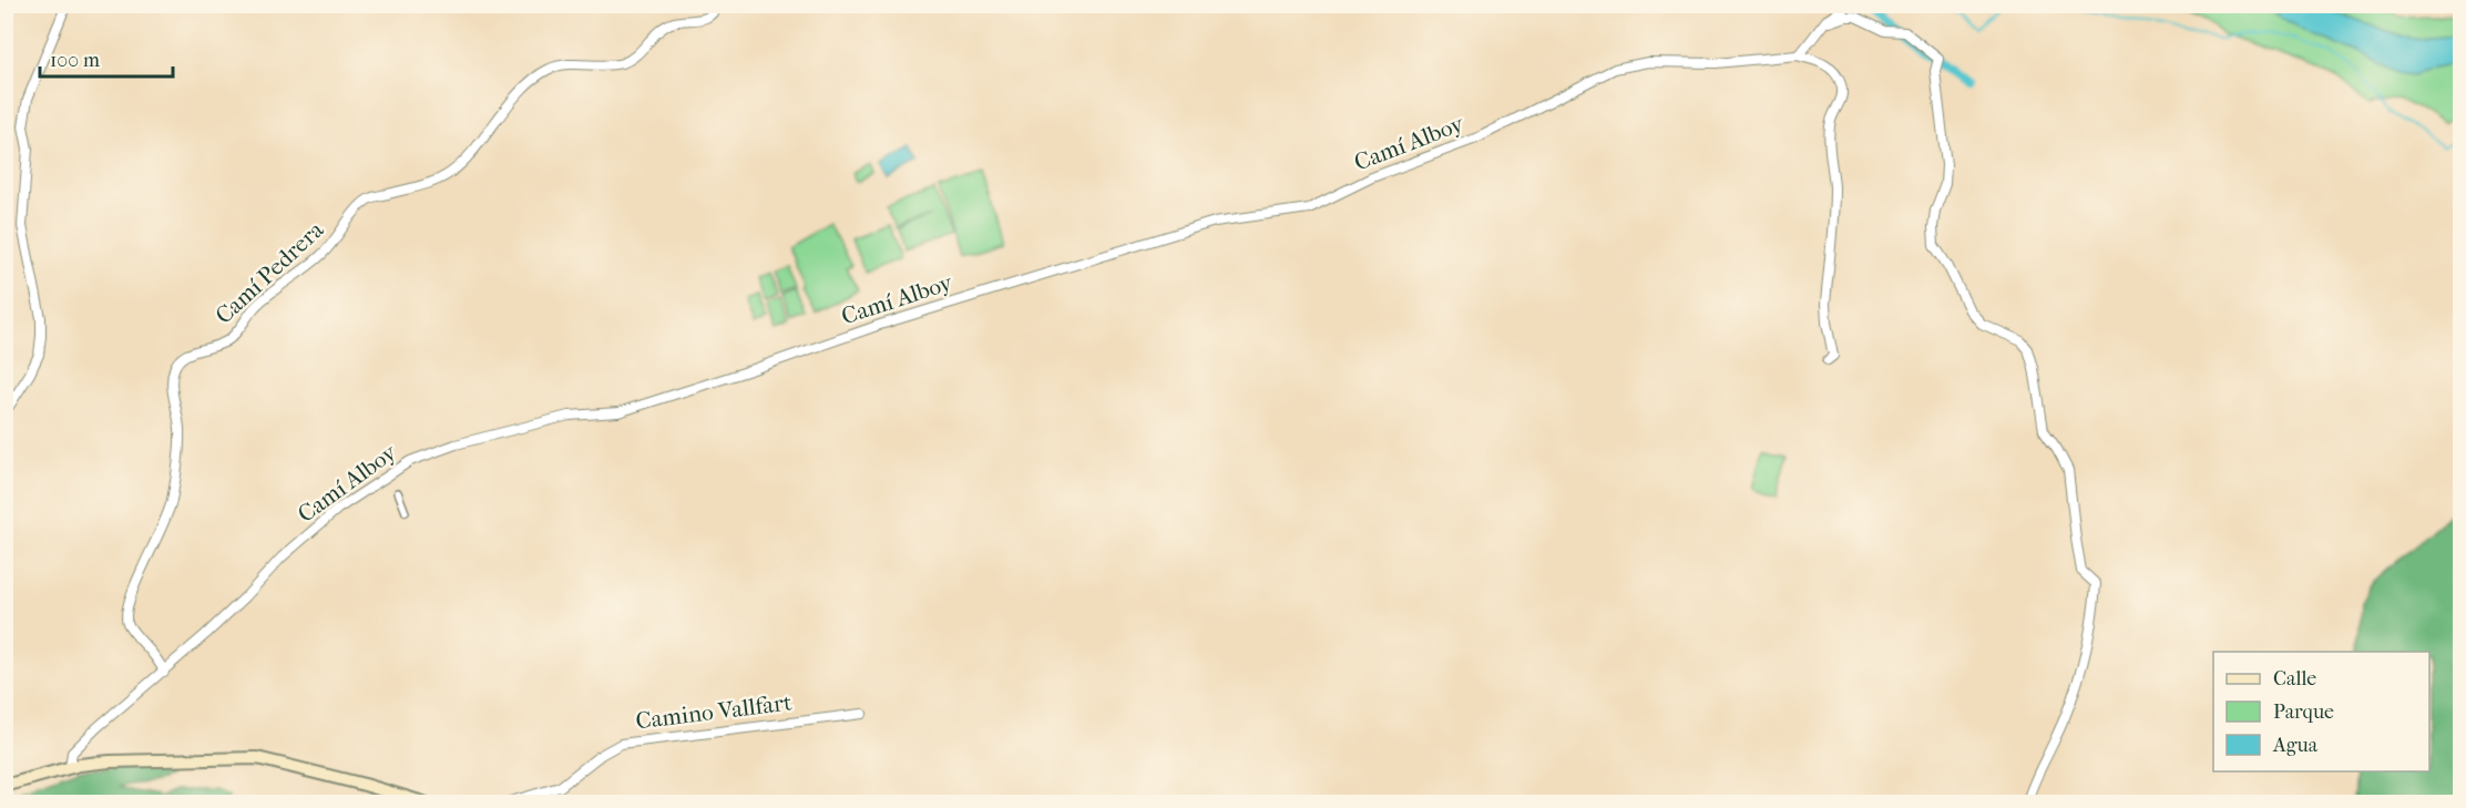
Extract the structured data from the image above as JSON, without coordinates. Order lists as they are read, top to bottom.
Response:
{
  "streets": {
    "street": ["Camí Alboy", "Camí Pedrera", "Camino Vallfart"]
  },
  "crossings": [
    ["Camí Alboy", "Camí Pedrera"]
  ],
  "legend": ["Calle", "Parque", "Agua"],
  "scale_bar": "100 m"
}
